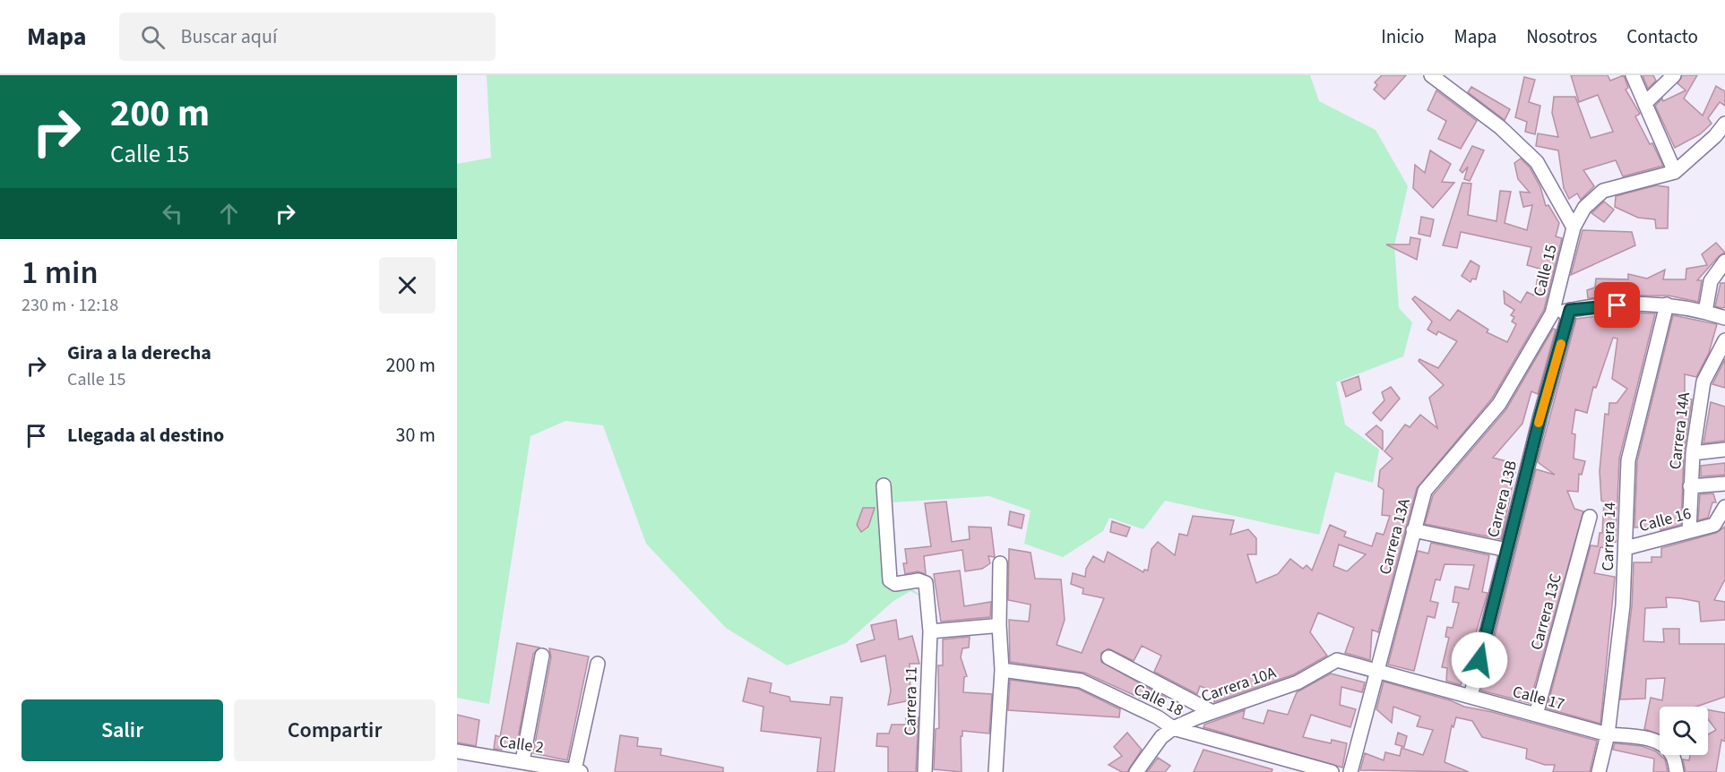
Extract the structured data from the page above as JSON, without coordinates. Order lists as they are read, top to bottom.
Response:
{
  "streets": {
    "street": [
      "Calle 15",
      "Carrera 14A",
      "Carrera 13B",
      "Calle 16",
      "Carrera 13A",
      "Carrera 14",
      "Carrera 13C",
      "Carrera 10A",
      "Calle 17",
      "Calle 18",
      "Carrera 11",
      "Calle 2"
    ]
  },
  "crossings": [
    ["Calle 15", "Carrera 13B"],
    ["Calle 15", "Carrera 13A"],
    ["Calle 15", "Carrera 14"],
    ["Carrera 14A", "Calle 16"],
    ["Carrera 13B", "Calle 17"],
    ["Calle 16", "Carrera 14"],
    ["Carrera 13A", "Calle 17"],
    ["Carrera 14", "Calle 17"],
    ["Carrera 13C", "Calle 17"],
    ["Carrera 10A", "Calle 17"],
    ["Carrera 10A", "Calle 18"]
  ],
  "page": {
    "header": "Mapa",
    "search": "Buscar aquí",
    "nav": [
      "Inicio",
      "Mapa",
      "Nosotros",
      "Contacto"
    ],
    "turn": ["200 m", "Calle 15"],
    "heading": ["1 min", "230 m · 12:18"],
    "list": [
      {
        "name": "Gira a la derecha",
        "note": "Calle 15",
        "value": "200 m"
      },
      {
        "name": "Llegada al destino",
        "value": "30 m"
      }
    ],
    "buttons": ["Salir", "Compartir"]
  }
}
